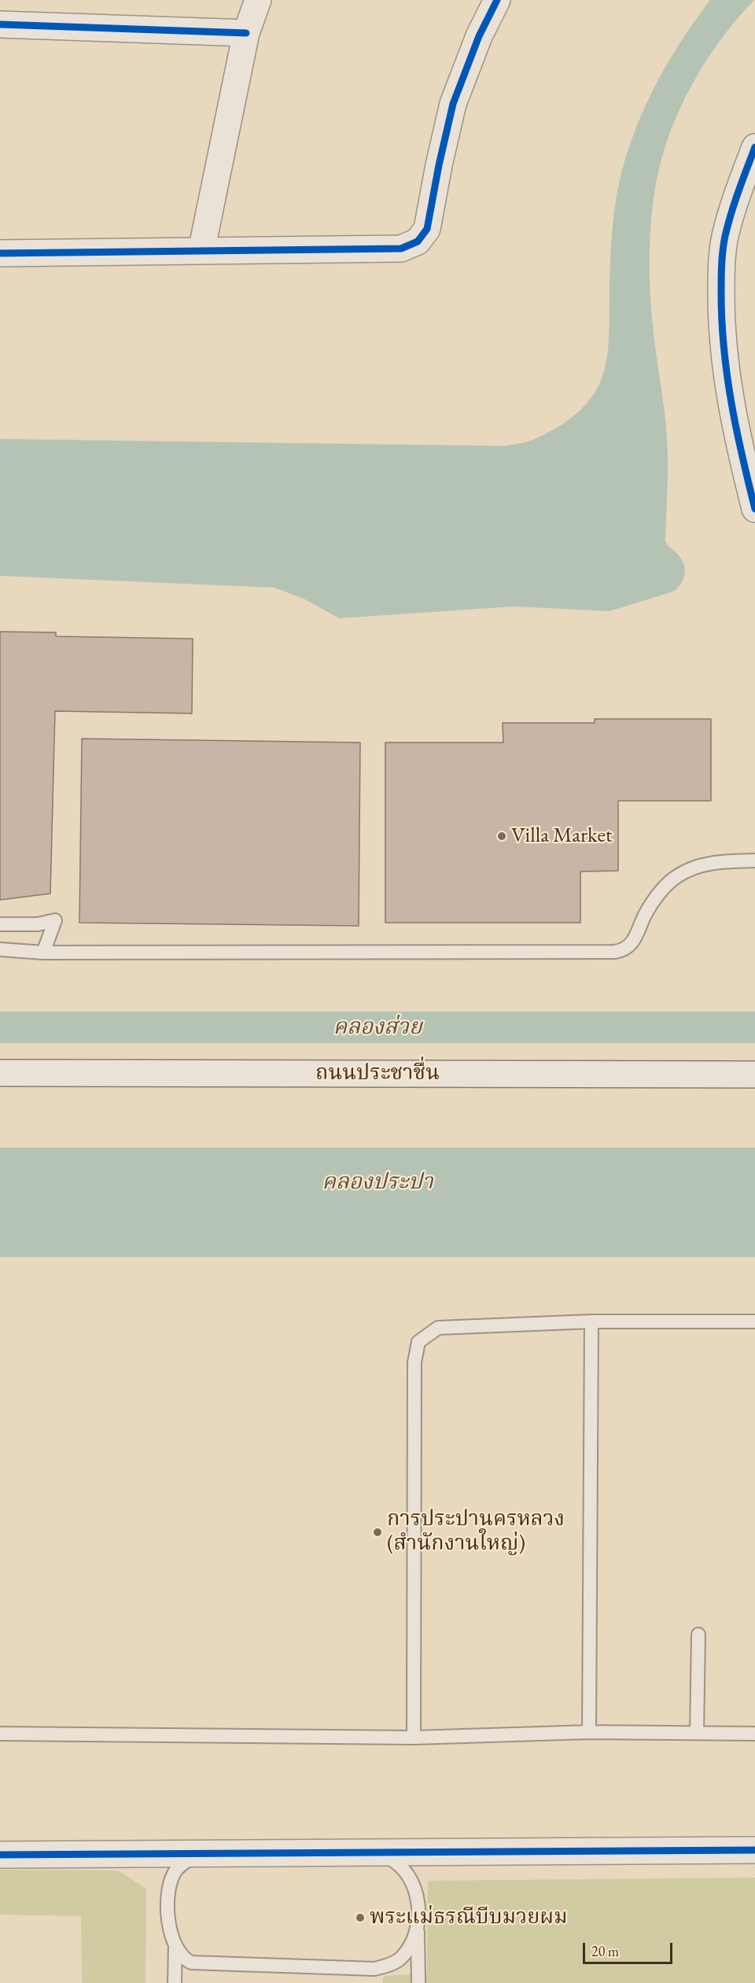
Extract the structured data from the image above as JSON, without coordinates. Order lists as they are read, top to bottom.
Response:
{
  "streets": {
    "street": ["ถนนประชาชื่น"]
  },
  "water": ["คลองส่วย", "คลองประปา"],
  "places": ["Villa Market", "การประปานครหลวง (สำนักงานใหญ่)", "พระแม่ธรณีบีบมวยผม"],
  "scale_bar": "20 m"
}
